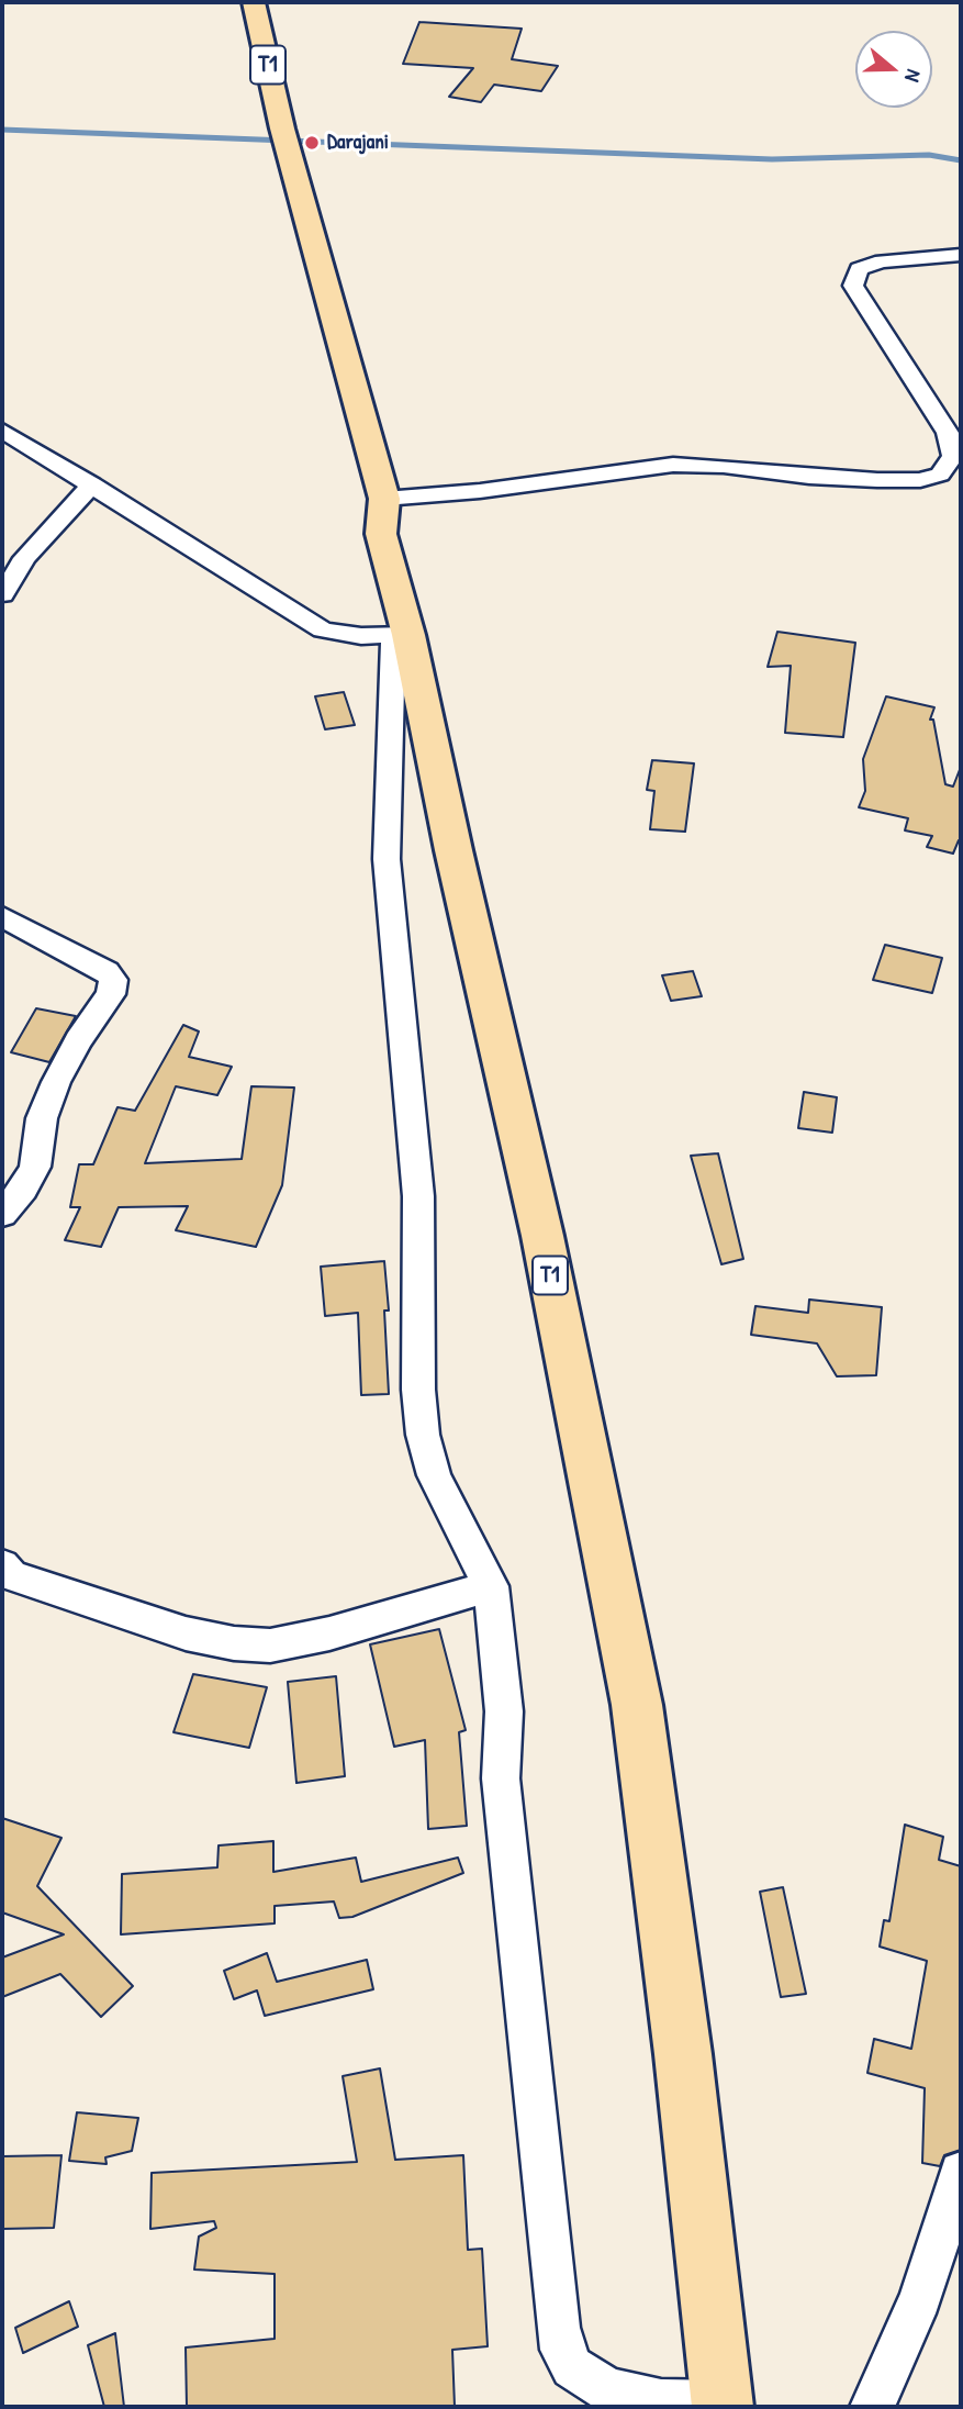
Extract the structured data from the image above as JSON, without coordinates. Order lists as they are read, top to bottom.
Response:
{
  "streets": {
    "highway": ["T1"]
  },
  "places": ["Darajani"],
  "north": "right"
}
